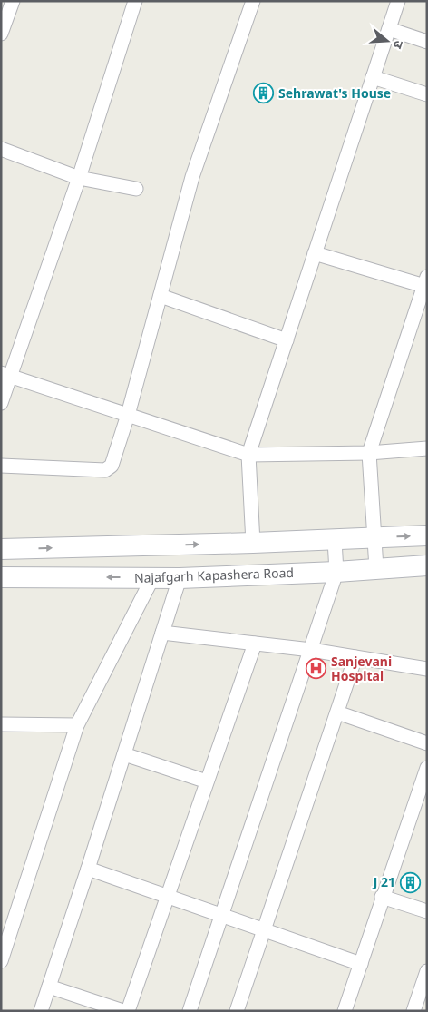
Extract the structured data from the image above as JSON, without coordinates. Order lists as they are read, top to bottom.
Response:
{
  "streets": {
    "main road": ["Najafgarh Kapashera Road"]
  },
  "places": {
    "building": ["Sehrawat's House", "J 21"],
    "hospital": ["Sanjevani Hospital"]
  },
  "north": "right"
}
